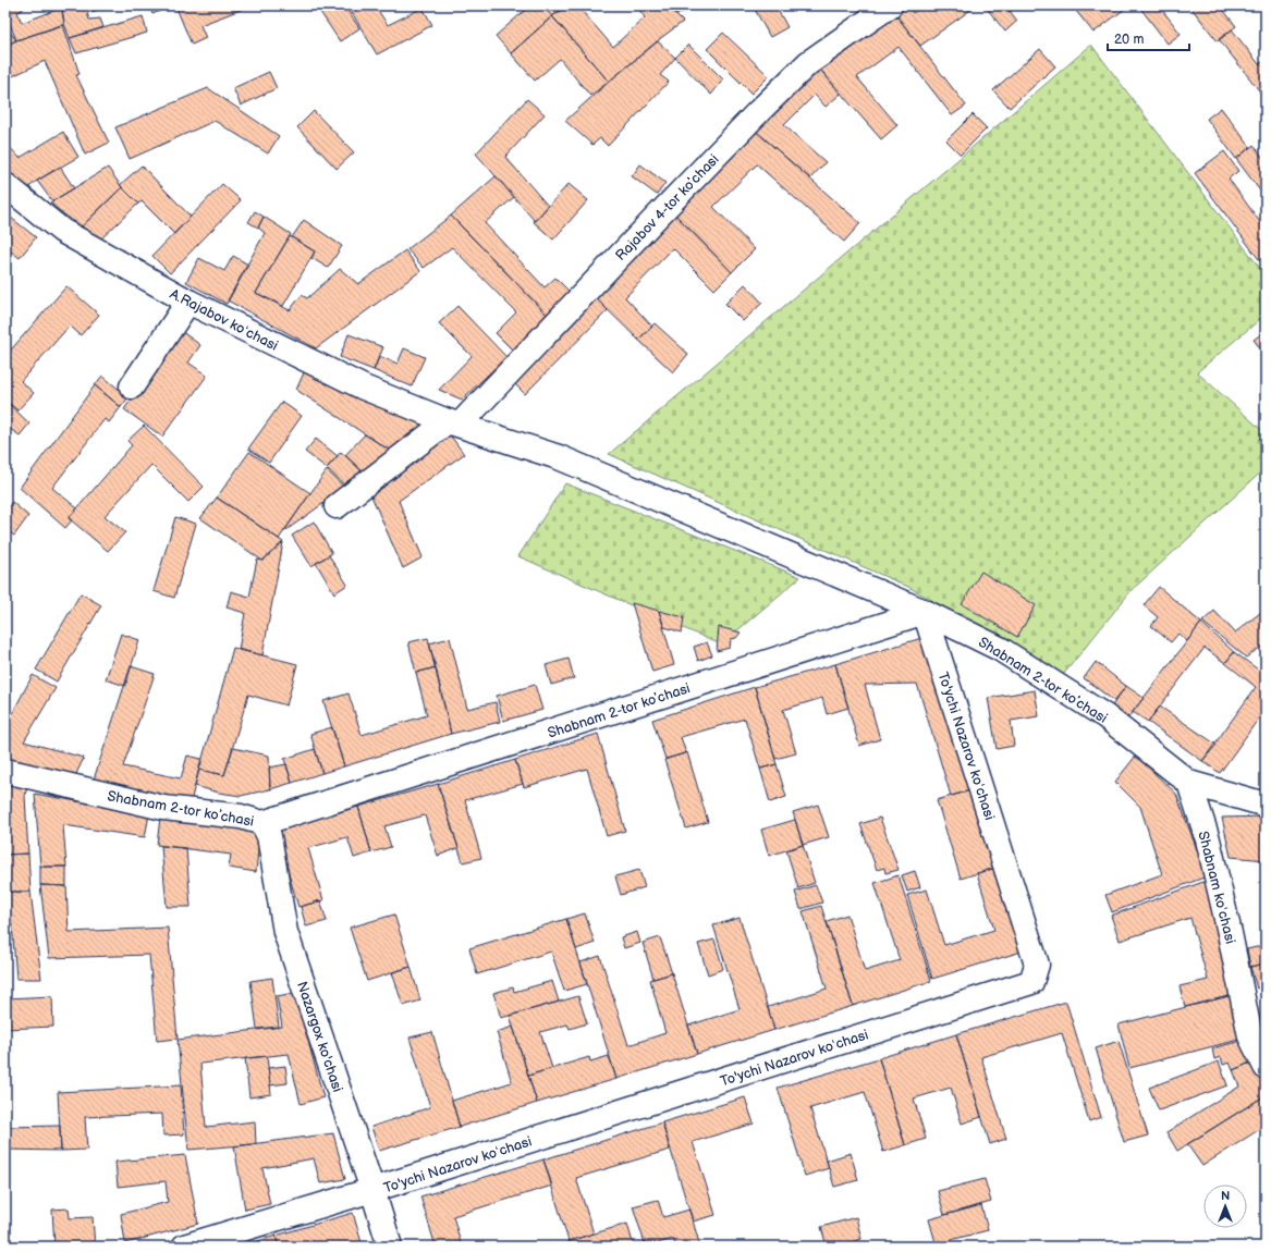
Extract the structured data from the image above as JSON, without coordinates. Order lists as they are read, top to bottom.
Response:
{
  "streets": {
    "street": [
      "Rajabov 4-tor koʼchasi",
      "A.Rajabov koʻchasi",
      "Shabnam 2-tor koʼchasi",
      "To'ychi Nazarov koʻchasi",
      "Shabnam koʻchasi",
      "Nazargox ko'chasi"
    ]
  },
  "crossings": [
    ["Rajabov 4-tor koʼchasi", "A.Rajabov koʻchasi"],
    ["A.Rajabov koʻchasi", "Shabnam 2-tor koʼchasi"],
    ["A.Rajabov koʻchasi", "To'ychi Nazarov koʻchasi"],
    ["Shabnam 2-tor koʼchasi", "To'ychi Nazarov koʻchasi"],
    ["Shabnam 2-tor koʼchasi", "Shabnam koʻchasi"],
    ["Shabnam 2-tor koʼchasi", "Nazargox ko'chasi"],
    ["To'ychi Nazarov koʻchasi", "Nazargox ko'chasi"]
  ],
  "scale_bar": "20 m",
  "north": "top"
}
